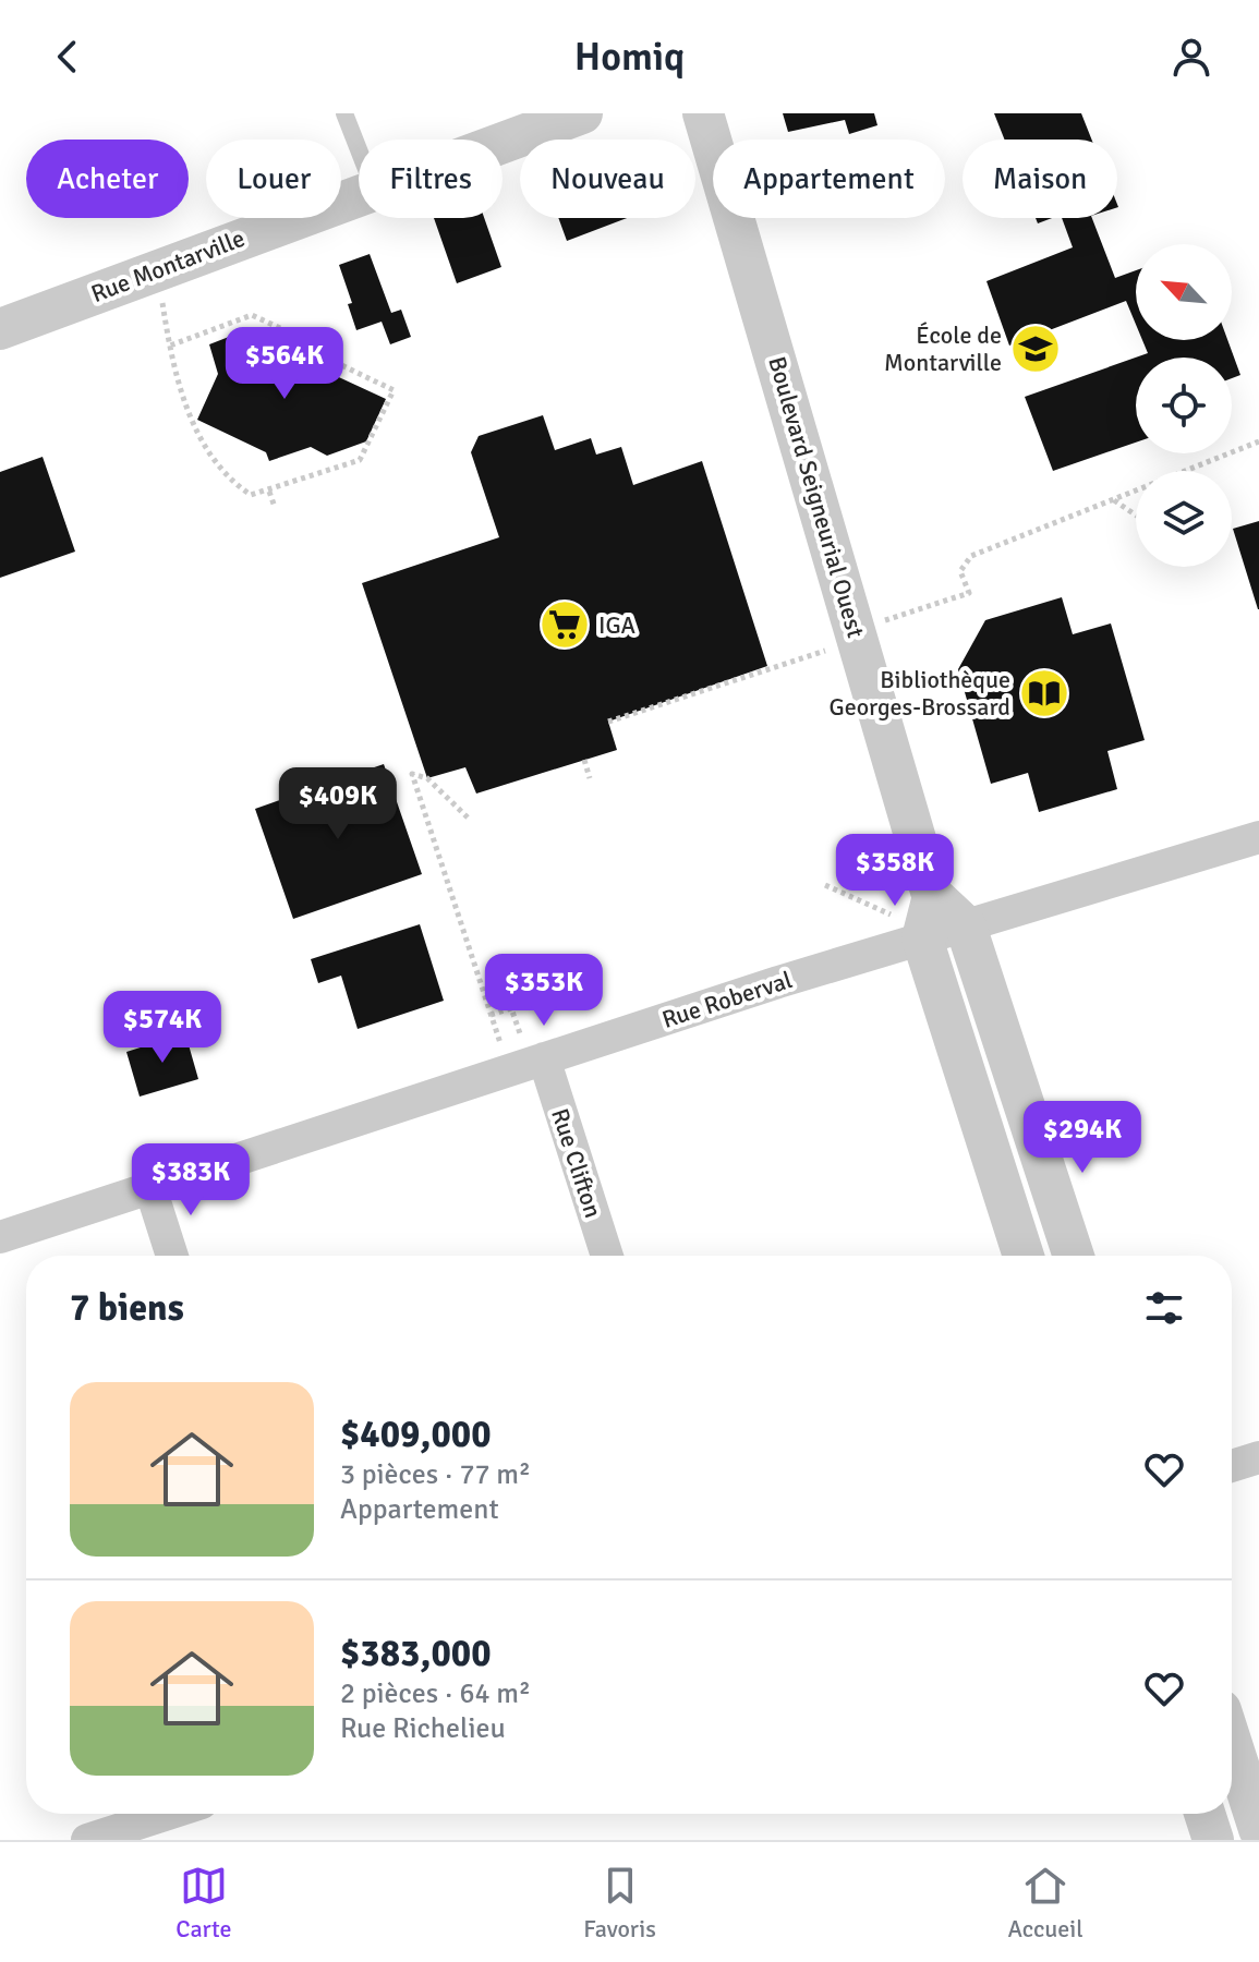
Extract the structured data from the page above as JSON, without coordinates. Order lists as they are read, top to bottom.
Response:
{
  "streets": {
    "street": [
      "Rue Montarville",
      "Boulevard Seigneurial Ouest",
      "Rue Roberval",
      "Rue Clifton"
    ]
  },
  "crossings": [
    ["Rue Roberval", "Rue Clifton"]
  ],
  "places": {
    "school or university": ["École de Montarville"],
    "supermarket": ["IGA"],
    "library": ["Bibliothèque Georges-Brossard"]
  },
  "north": "top left",
  "page": {
    "header": "Homiq",
    "chip": [
      "Acheter",
      "Louer",
      "Filtres",
      "Nouveau",
      "Appartement",
      "Maison"
    ],
    "price": [
      "$564K",
      "$409K",
      "$358K",
      "$353K",
      "$574K",
      "$294K",
      "$383K"
    ],
    "heading": "7 biens",
    "list": [
      {
        "name": "$409,000",
        "note": "3 pièces · 77 m² · Appartement"
      },
      {
        "name": "$383,000",
        "note": "2 pièces · 64 m² · Rue Richelieu"
      }
    ],
    "tabs": ["Carte", "Favoris", "Accueil"]
  }
}
